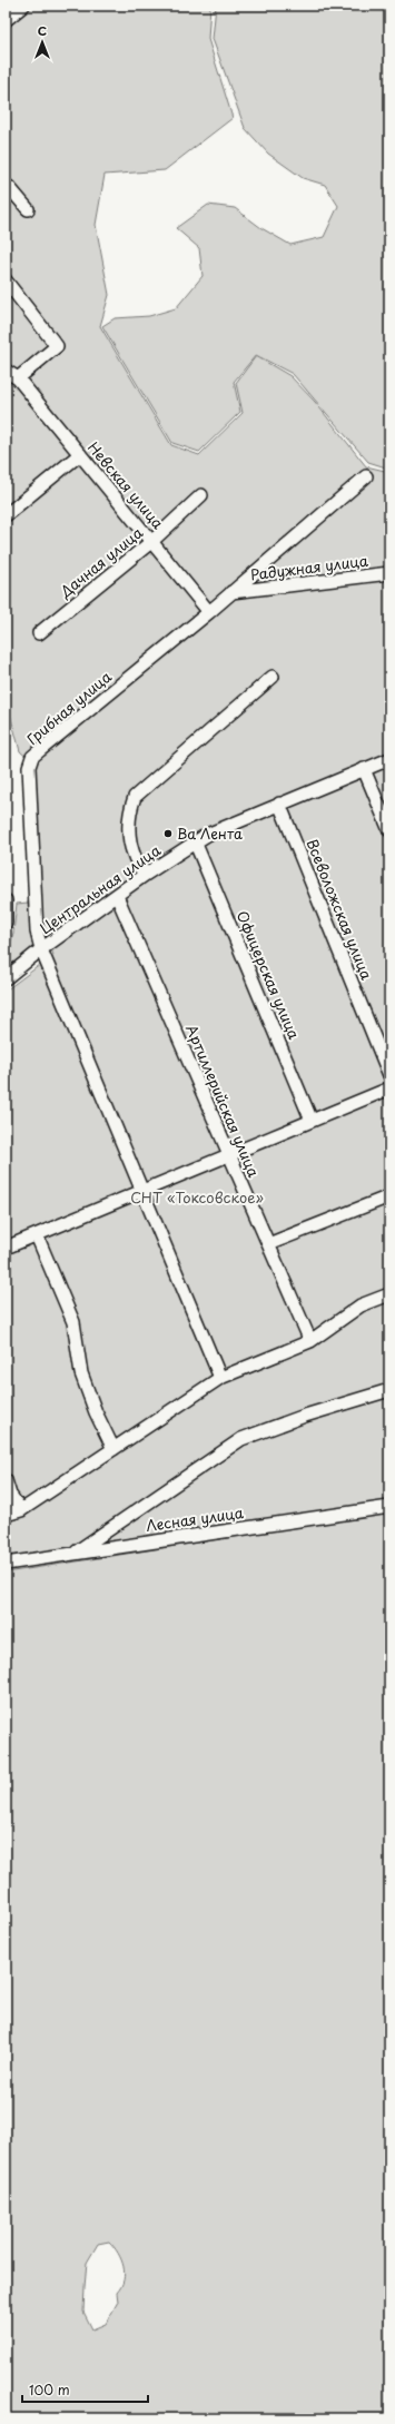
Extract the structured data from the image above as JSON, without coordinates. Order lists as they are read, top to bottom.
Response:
{
  "streets": {
    "street": [
      "Невская улица",
      "Дачная улица",
      "Радужная улица",
      "Грибная улица",
      "Центральная улица",
      "Всеволожская улица",
      "Офицерская улица",
      "Артиллерийская улица",
      "Лесная улица"
    ]
  },
  "crossings": [
    ["Невская улица", "Дачная улица"],
    ["Невская улица", "Грибная улица"],
    ["Радужная улица", "Грибная улица"],
    ["Грибная улица", "Центральная улица"],
    ["Центральная улица", "Всеволожская улица"],
    ["Центральная улица", "Офицерская улица"],
    ["Центральная улица", "Артиллерийская улица"]
  ],
  "parks": ["СНТ «Токсовское»"],
  "places": ["Ва Лента"],
  "scale_bar": "100 m",
  "north": "top"
}
